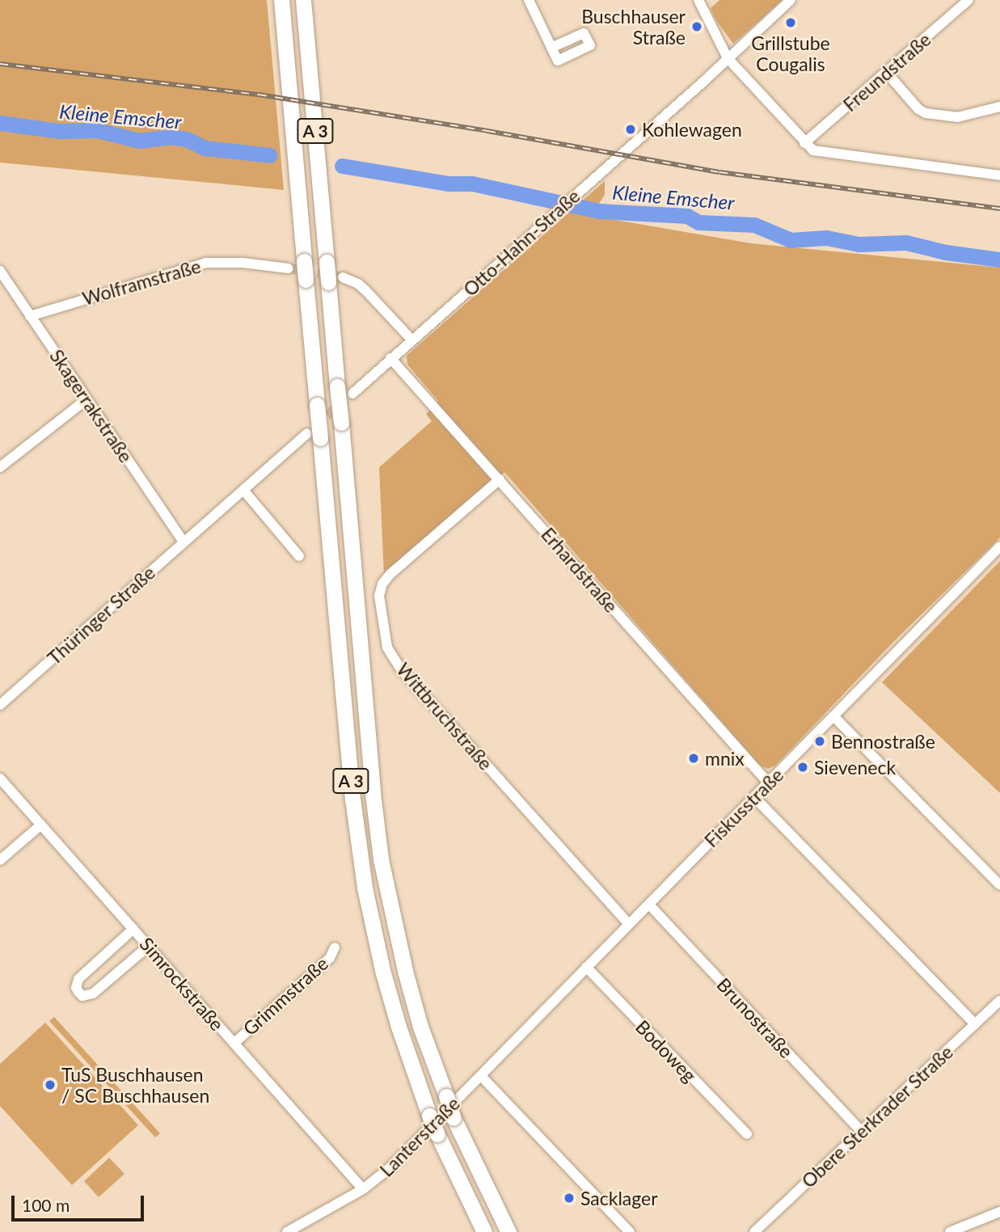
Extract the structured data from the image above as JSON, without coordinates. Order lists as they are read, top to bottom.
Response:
{
  "streets": {
    "highway": ["A 3"],
    "street": [
      "Freundstraße",
      "Otto-Hahn-Straße",
      "Wolframstraße",
      "Skagerrakstraße",
      "Erhardstraße",
      "Thüringer Straße",
      "Wittbruchstraße",
      "Fiskusstraße",
      "Simrockstraße",
      "Grimmstraße",
      "Brunostraße",
      "Bodoweg",
      "Obere Sterkrader Straße",
      "Lanterstraße"
    ]
  },
  "crossings": [
    ["Otto-Hahn-Straße", "Erhardstraße"],
    ["Wolframstraße", "Skagerrakstraße"],
    ["Skagerrakstraße", "Thüringer Straße"],
    ["Erhardstraße", "Wittbruchstraße"],
    ["Erhardstraße", "Fiskusstraße"],
    ["Wittbruchstraße", "Fiskusstraße"],
    ["Fiskusstraße", "Brunostraße"],
    ["Fiskusstraße", "Bodoweg"],
    ["Fiskusstraße", "Lanterstraße"],
    ["Simrockstraße", "Grimmstraße"],
    ["Simrockstraße", "Lanterstraße"],
    ["Brunostraße", "Obere Sterkrader Straße"]
  ],
  "water": ["Kleine Emscher"],
  "places": [
    "Grillstube Cougalis",
    "Buschhauser Straße",
    "Kohlewagen",
    "Bennostraße",
    "mnix",
    "Sieveneck",
    "TuS Buschhausen / SC Buschhausen",
    "Sacklager"
  ],
  "scale_bar": "100 m"
}
